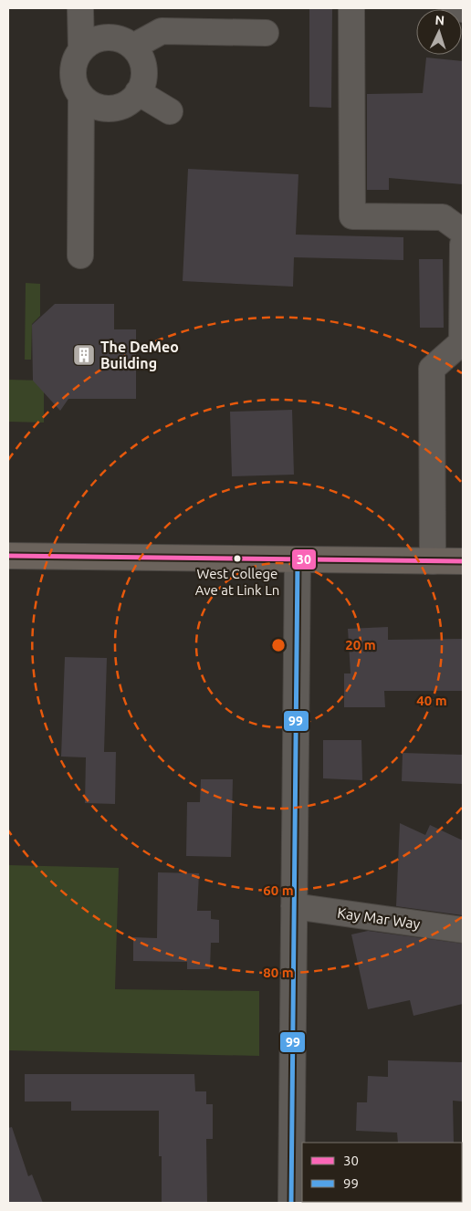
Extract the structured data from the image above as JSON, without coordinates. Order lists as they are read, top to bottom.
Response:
{
  "streets": {
    "street": ["Kay Mar Way"]
  },
  "places": {
    "building": ["The DeMeo Building"],
    "other": ["West College Ave at Link Ln"]
  },
  "lines": ["transit line 30", "transit line 99"],
  "legend": ["30", "99"],
  "north": "top",
  "rings": [
    "20 m",
    "40 m",
    "60 m",
    "80 m"
  ]
}
